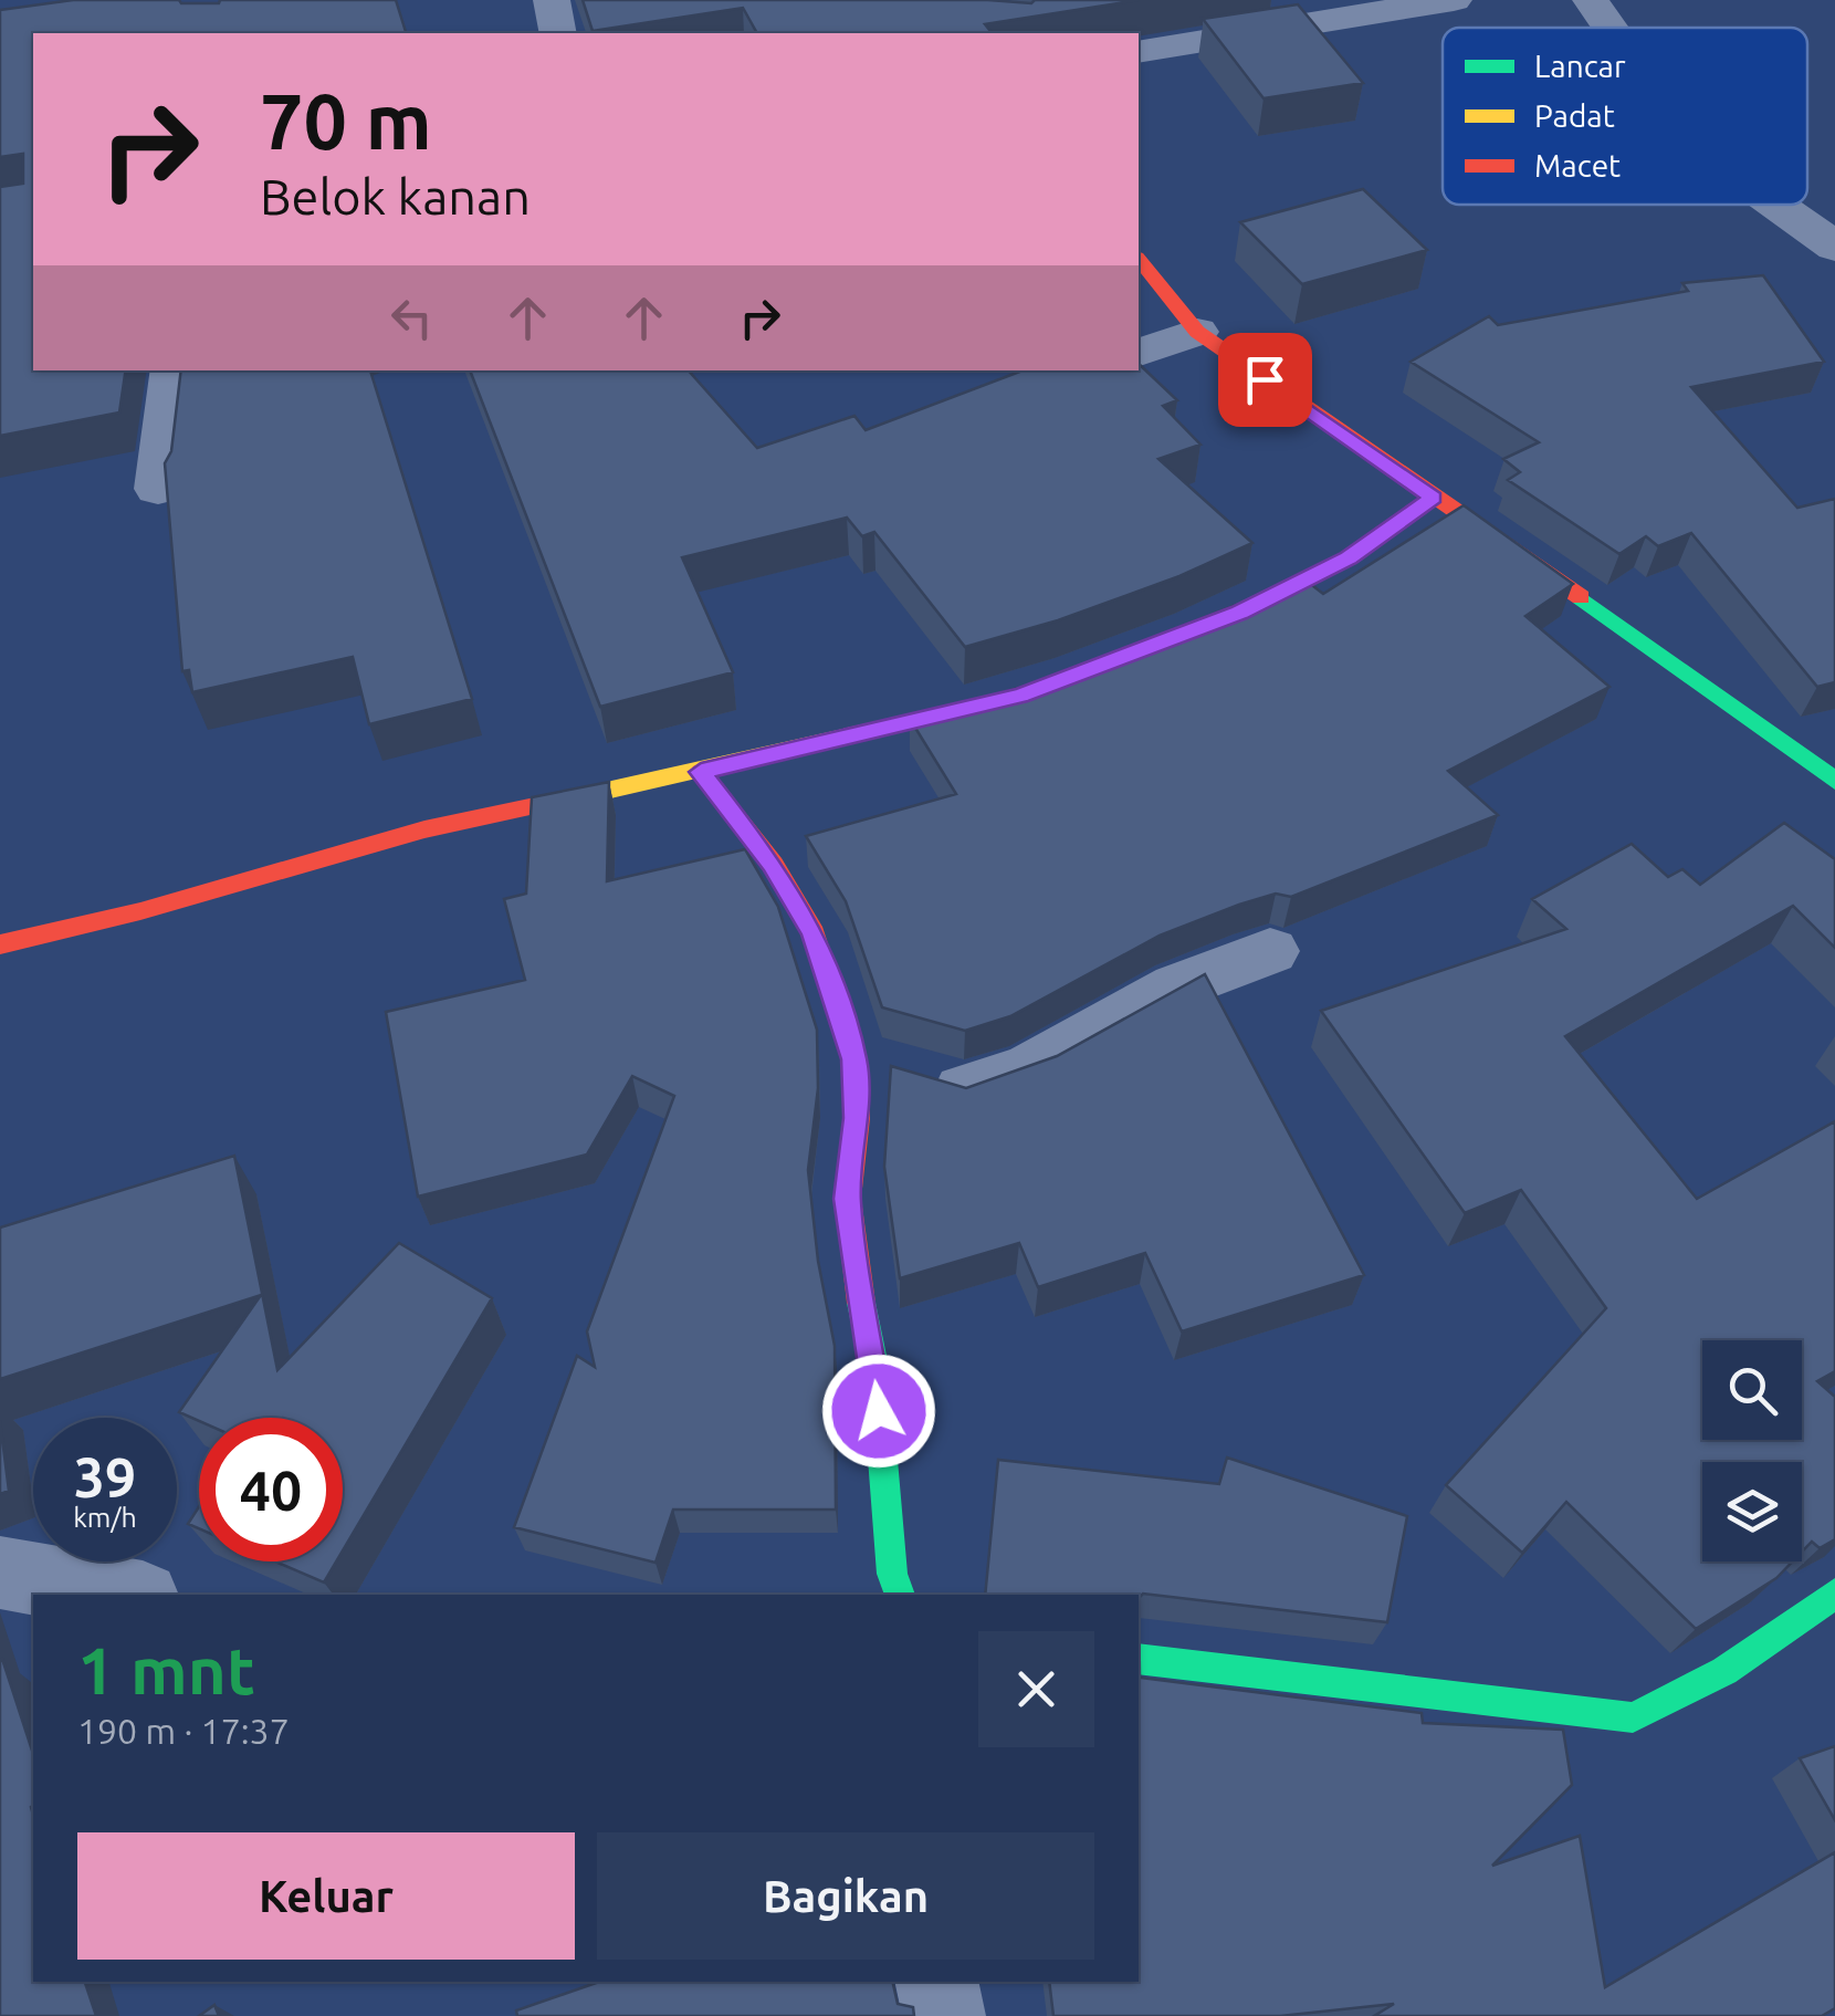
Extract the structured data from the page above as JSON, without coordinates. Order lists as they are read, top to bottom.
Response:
{
  "legend": ["Lancar", "Padat", "Macet"],
  "page": {
    "turn": ["70 m", "Belok kanan"],
    "speed": "39 km/h",
    "limit": "40",
    "heading": ["1 mnt", "190 m · 17:37"],
    "buttons": ["Keluar", "Bagikan"]
  }
}
